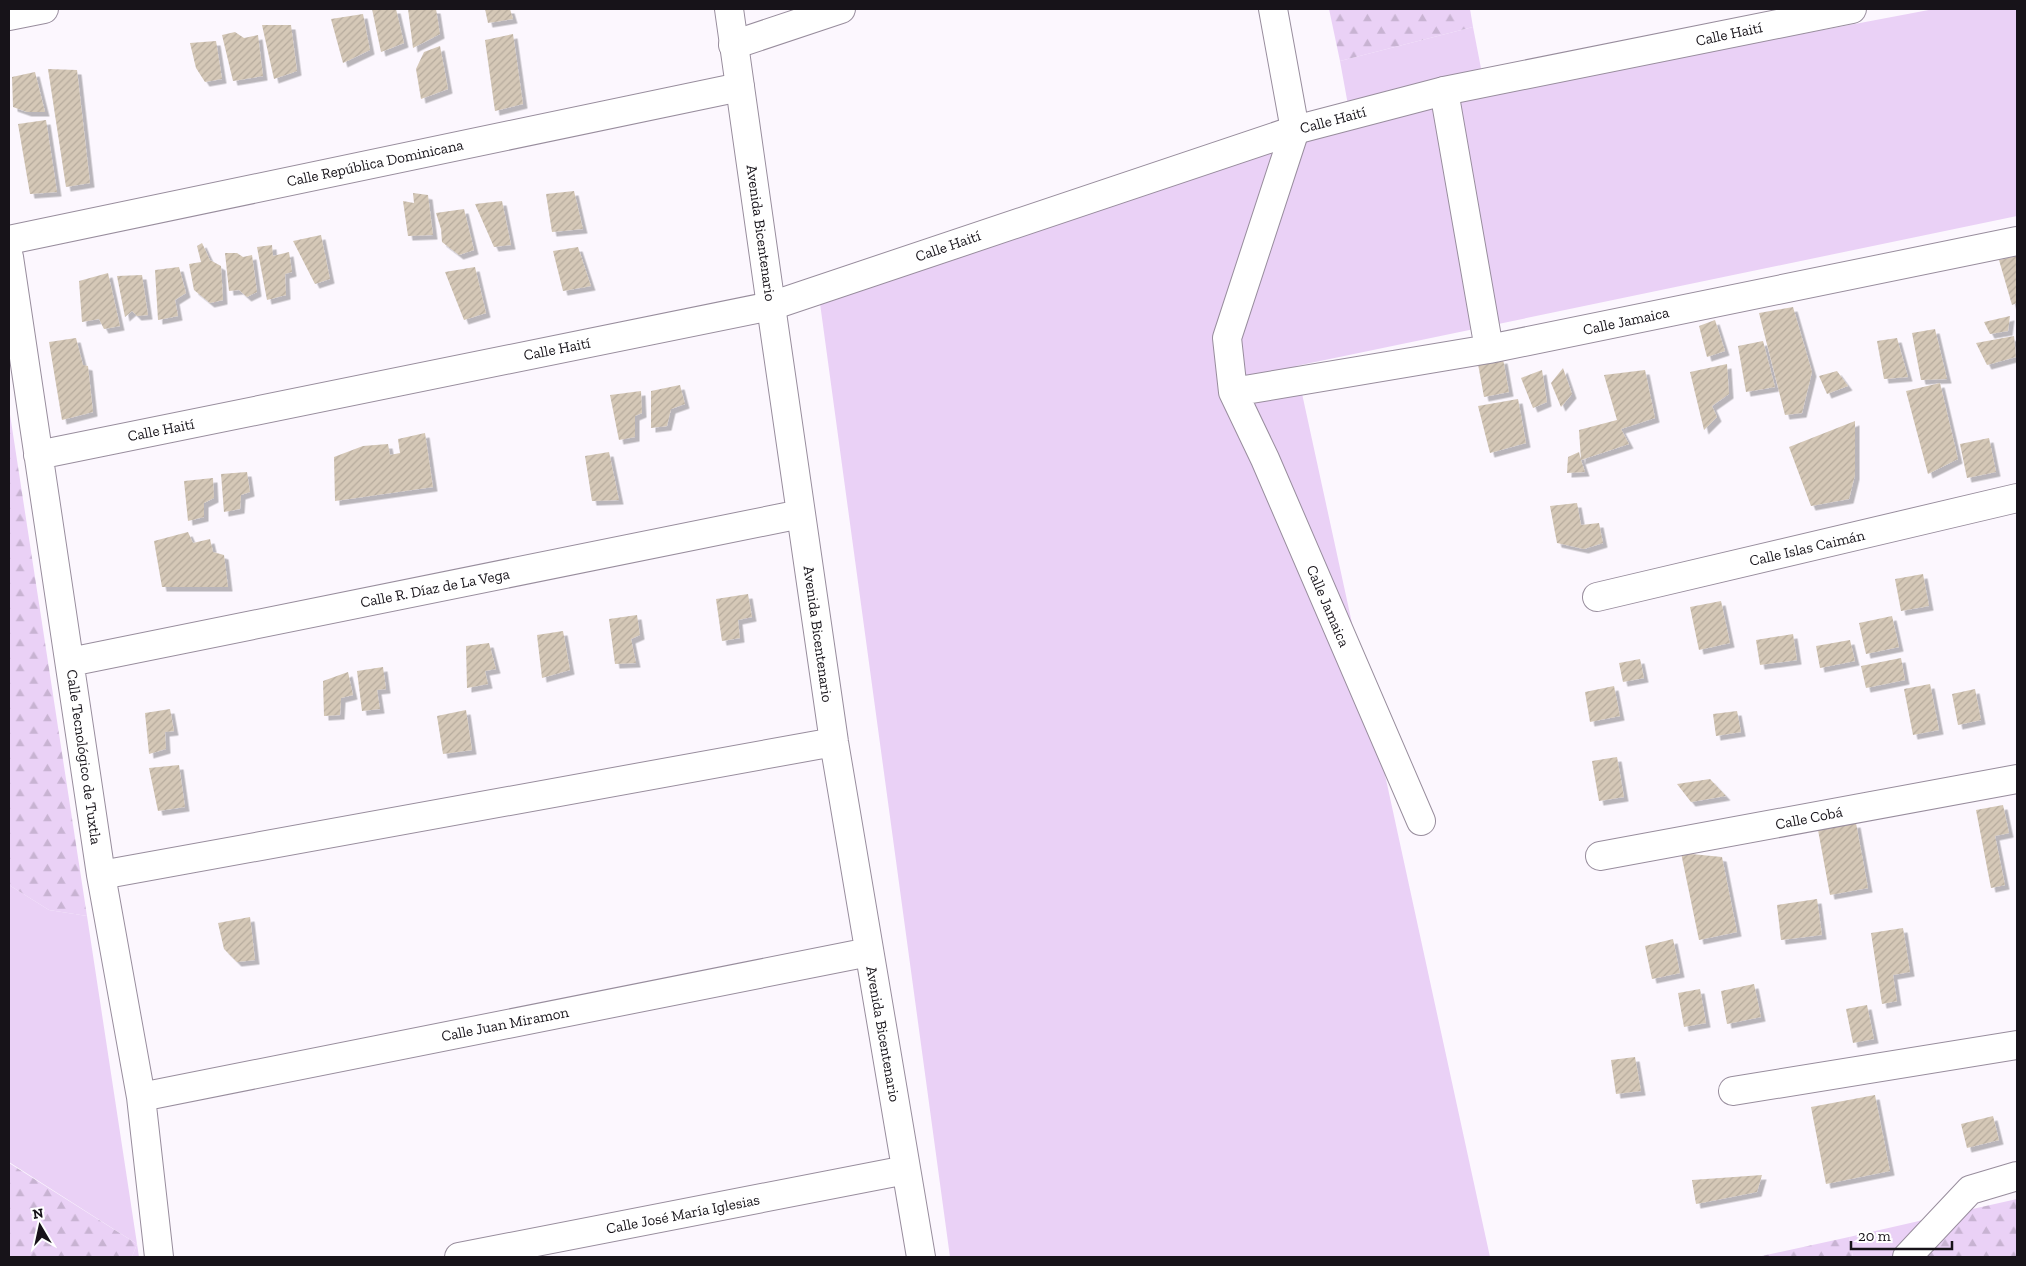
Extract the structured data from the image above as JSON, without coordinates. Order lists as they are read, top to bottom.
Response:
{
  "streets": {
    "street": [
      "Calle Haití",
      "Calle República Dominicana",
      "Avenida Bicentenario",
      "Calle Jamaica",
      "Calle Islas Caimán",
      "Calle R. Díaz de La Vega",
      "Calle Tecnológico de Tuxtla",
      "Calle Cobá",
      "Calle Juan Miramon",
      "Calle José María Iglesias"
    ]
  },
  "crossings": [
    ["Calle Haití", "Avenida Bicentenario"],
    ["Calle Haití", "Calle Jamaica"],
    ["Calle Haití", "Calle Tecnológico de Tuxtla"],
    ["Calle República Dominicana", "Avenida Bicentenario"],
    ["Avenida Bicentenario", "Calle R. Díaz de La Vega"],
    ["Avenida Bicentenario", "Calle Juan Miramon"],
    ["Avenida Bicentenario", "Calle José María Iglesias"],
    ["Calle R. Díaz de La Vega", "Calle Tecnológico de Tuxtla"],
    ["Calle Tecnológico de Tuxtla", "Calle Juan Miramon"]
  ],
  "scale_bar": "20 m",
  "north": "top"
}
